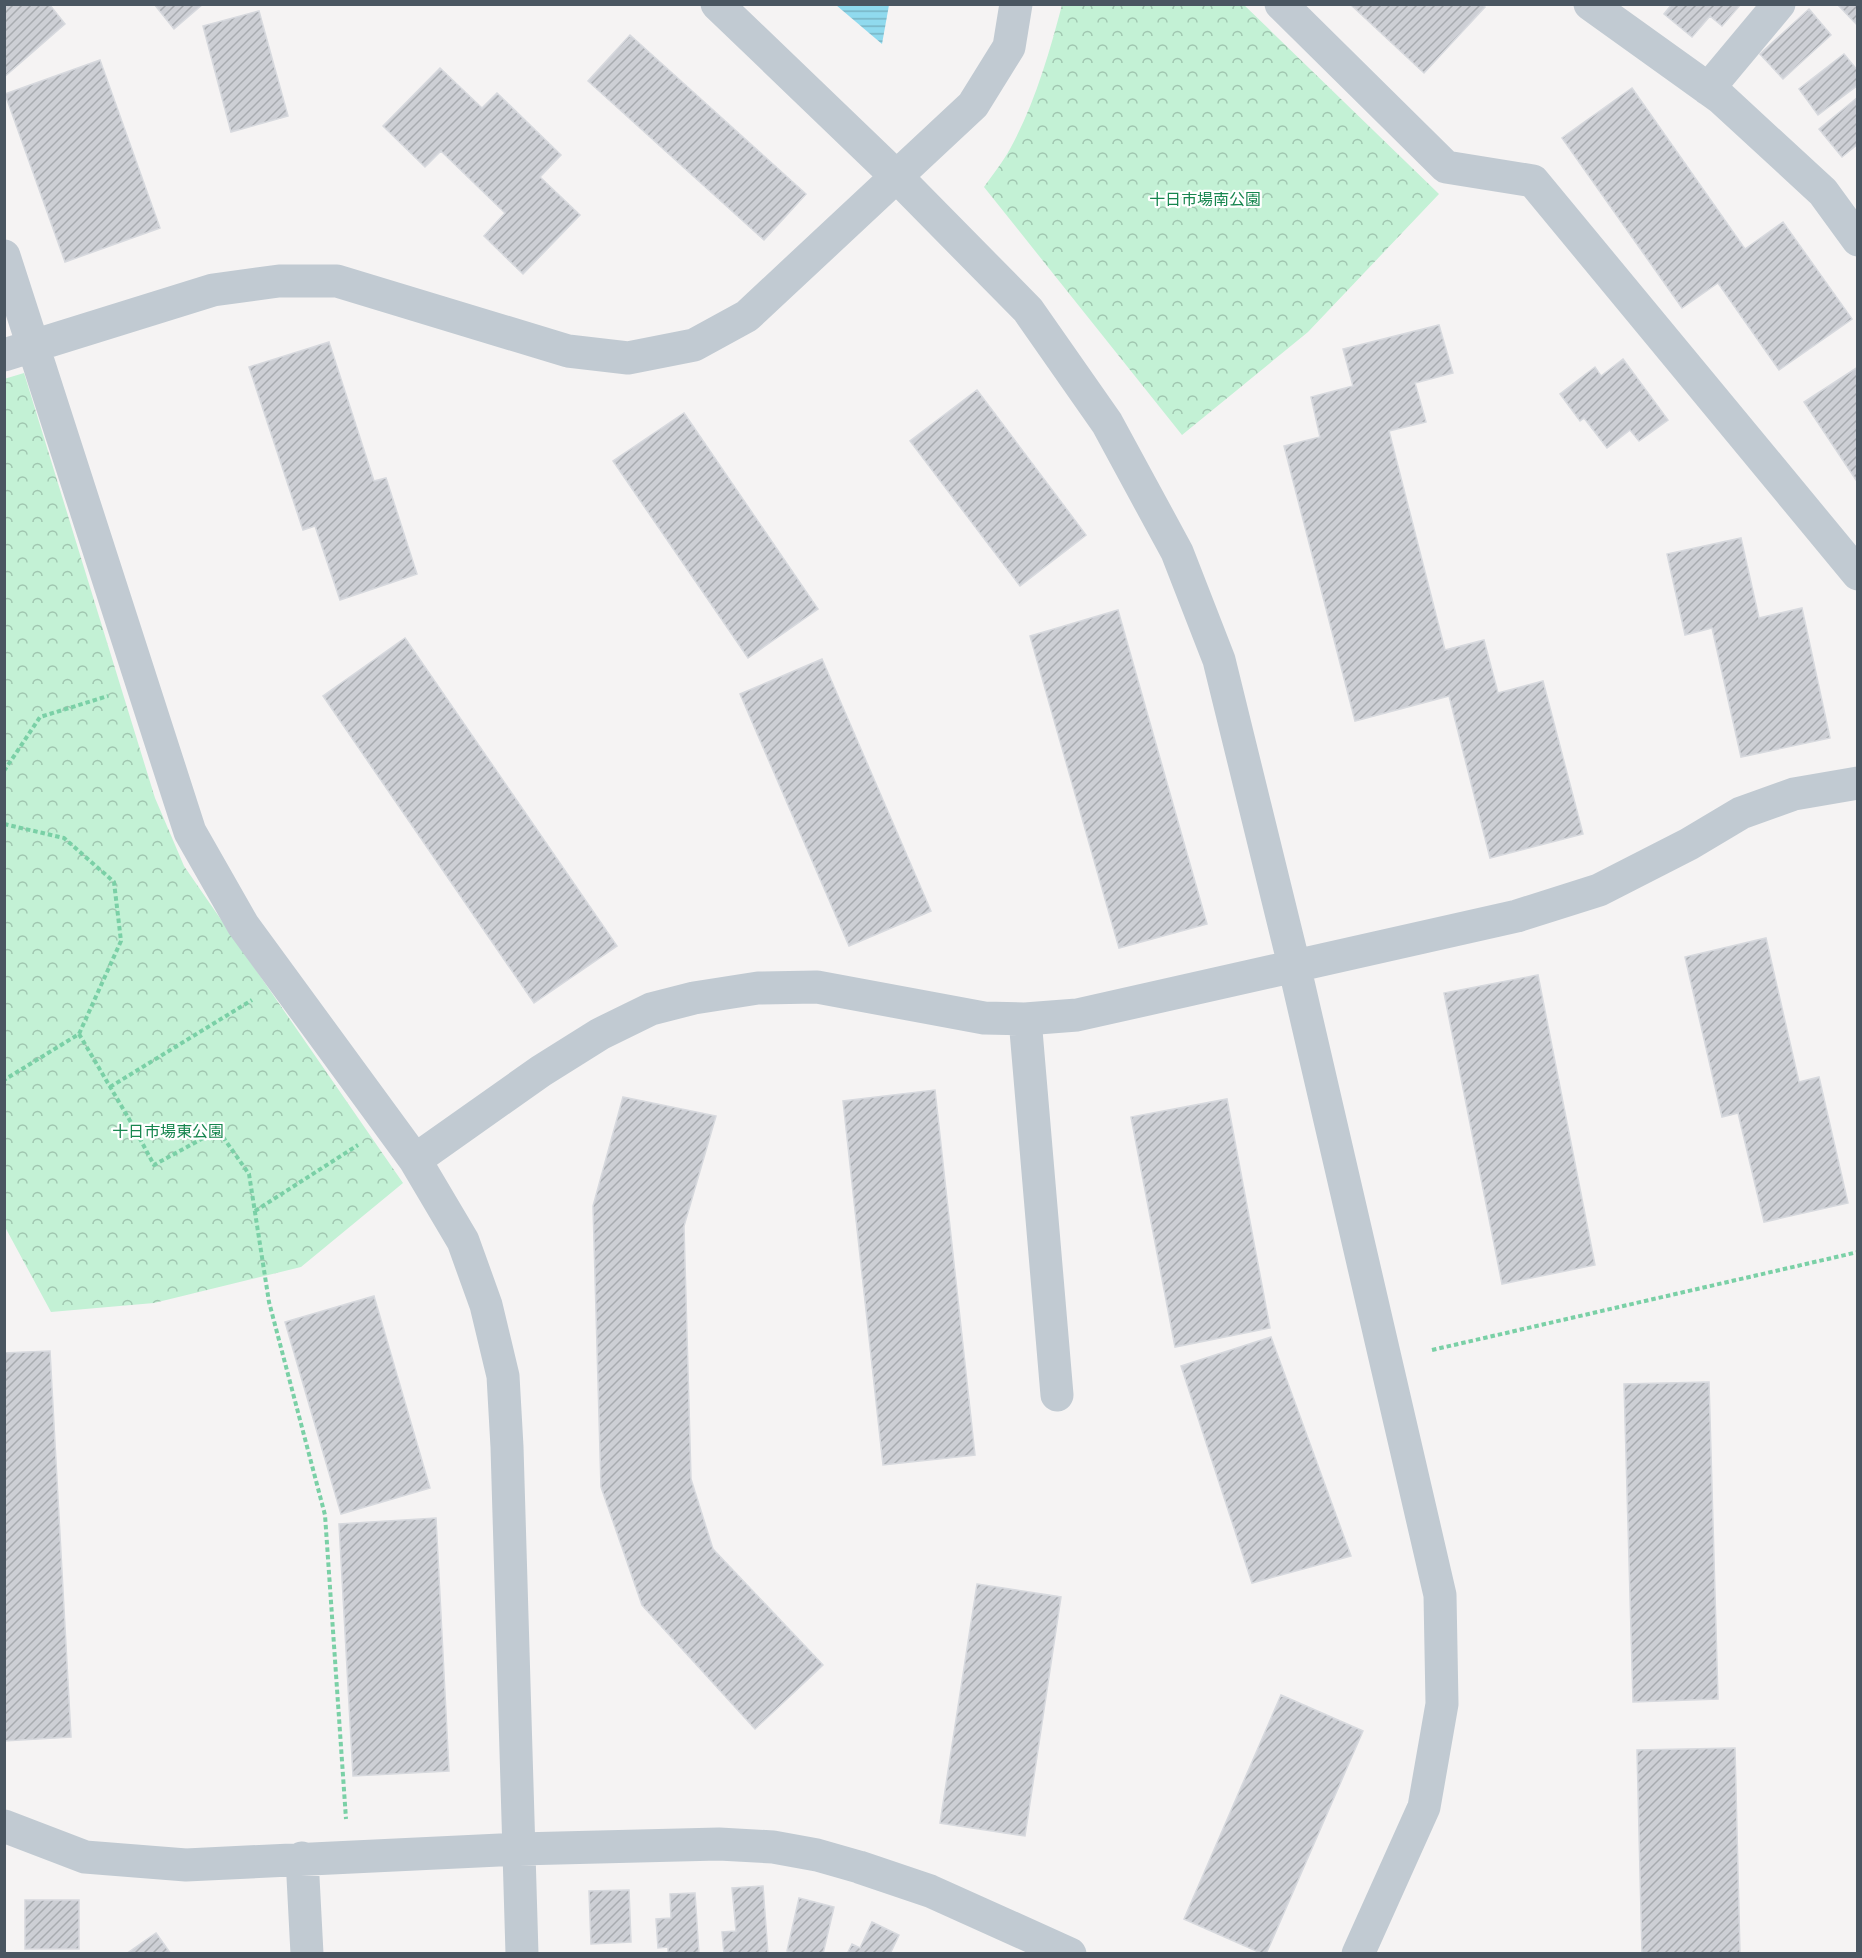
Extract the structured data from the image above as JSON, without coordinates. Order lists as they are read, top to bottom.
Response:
{
  "parks": ["十日市場南公園", "十日市場東公園"]
}
